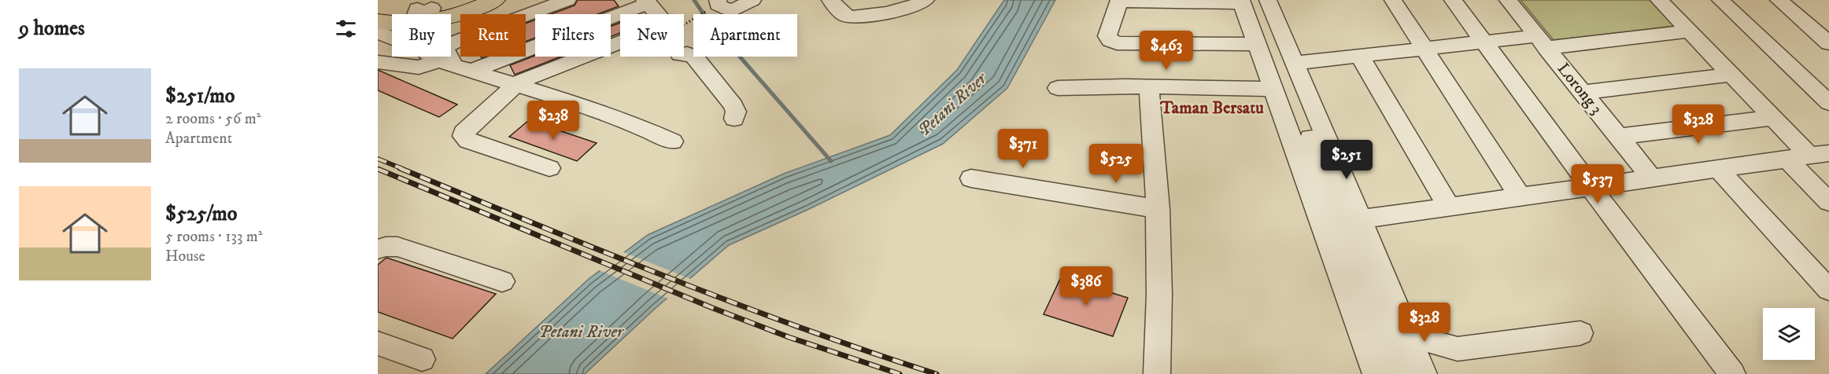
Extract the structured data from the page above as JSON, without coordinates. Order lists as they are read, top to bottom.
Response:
{
  "streets": {
    "street": ["Lorong 3"]
  },
  "districts": ["Taman Bersatu"],
  "water": ["Petani River"],
  "page": {
    "heading": "9 homes",
    "chip": [
      "Buy",
      "Rent",
      "Filters",
      "New",
      "Apartment"
    ],
    "price": [
      "$463",
      "$238",
      "$328",
      "$371",
      "$251",
      "$525",
      "$537",
      "$386",
      "$328"
    ],
    "list": [
      {
        "name": "$251/mo",
        "note": "2 rooms · 56 m² · Apartment"
      },
      {
        "name": "$525/mo",
        "note": "5 rooms · 133 m² · House"
      }
    ]
  }
}
